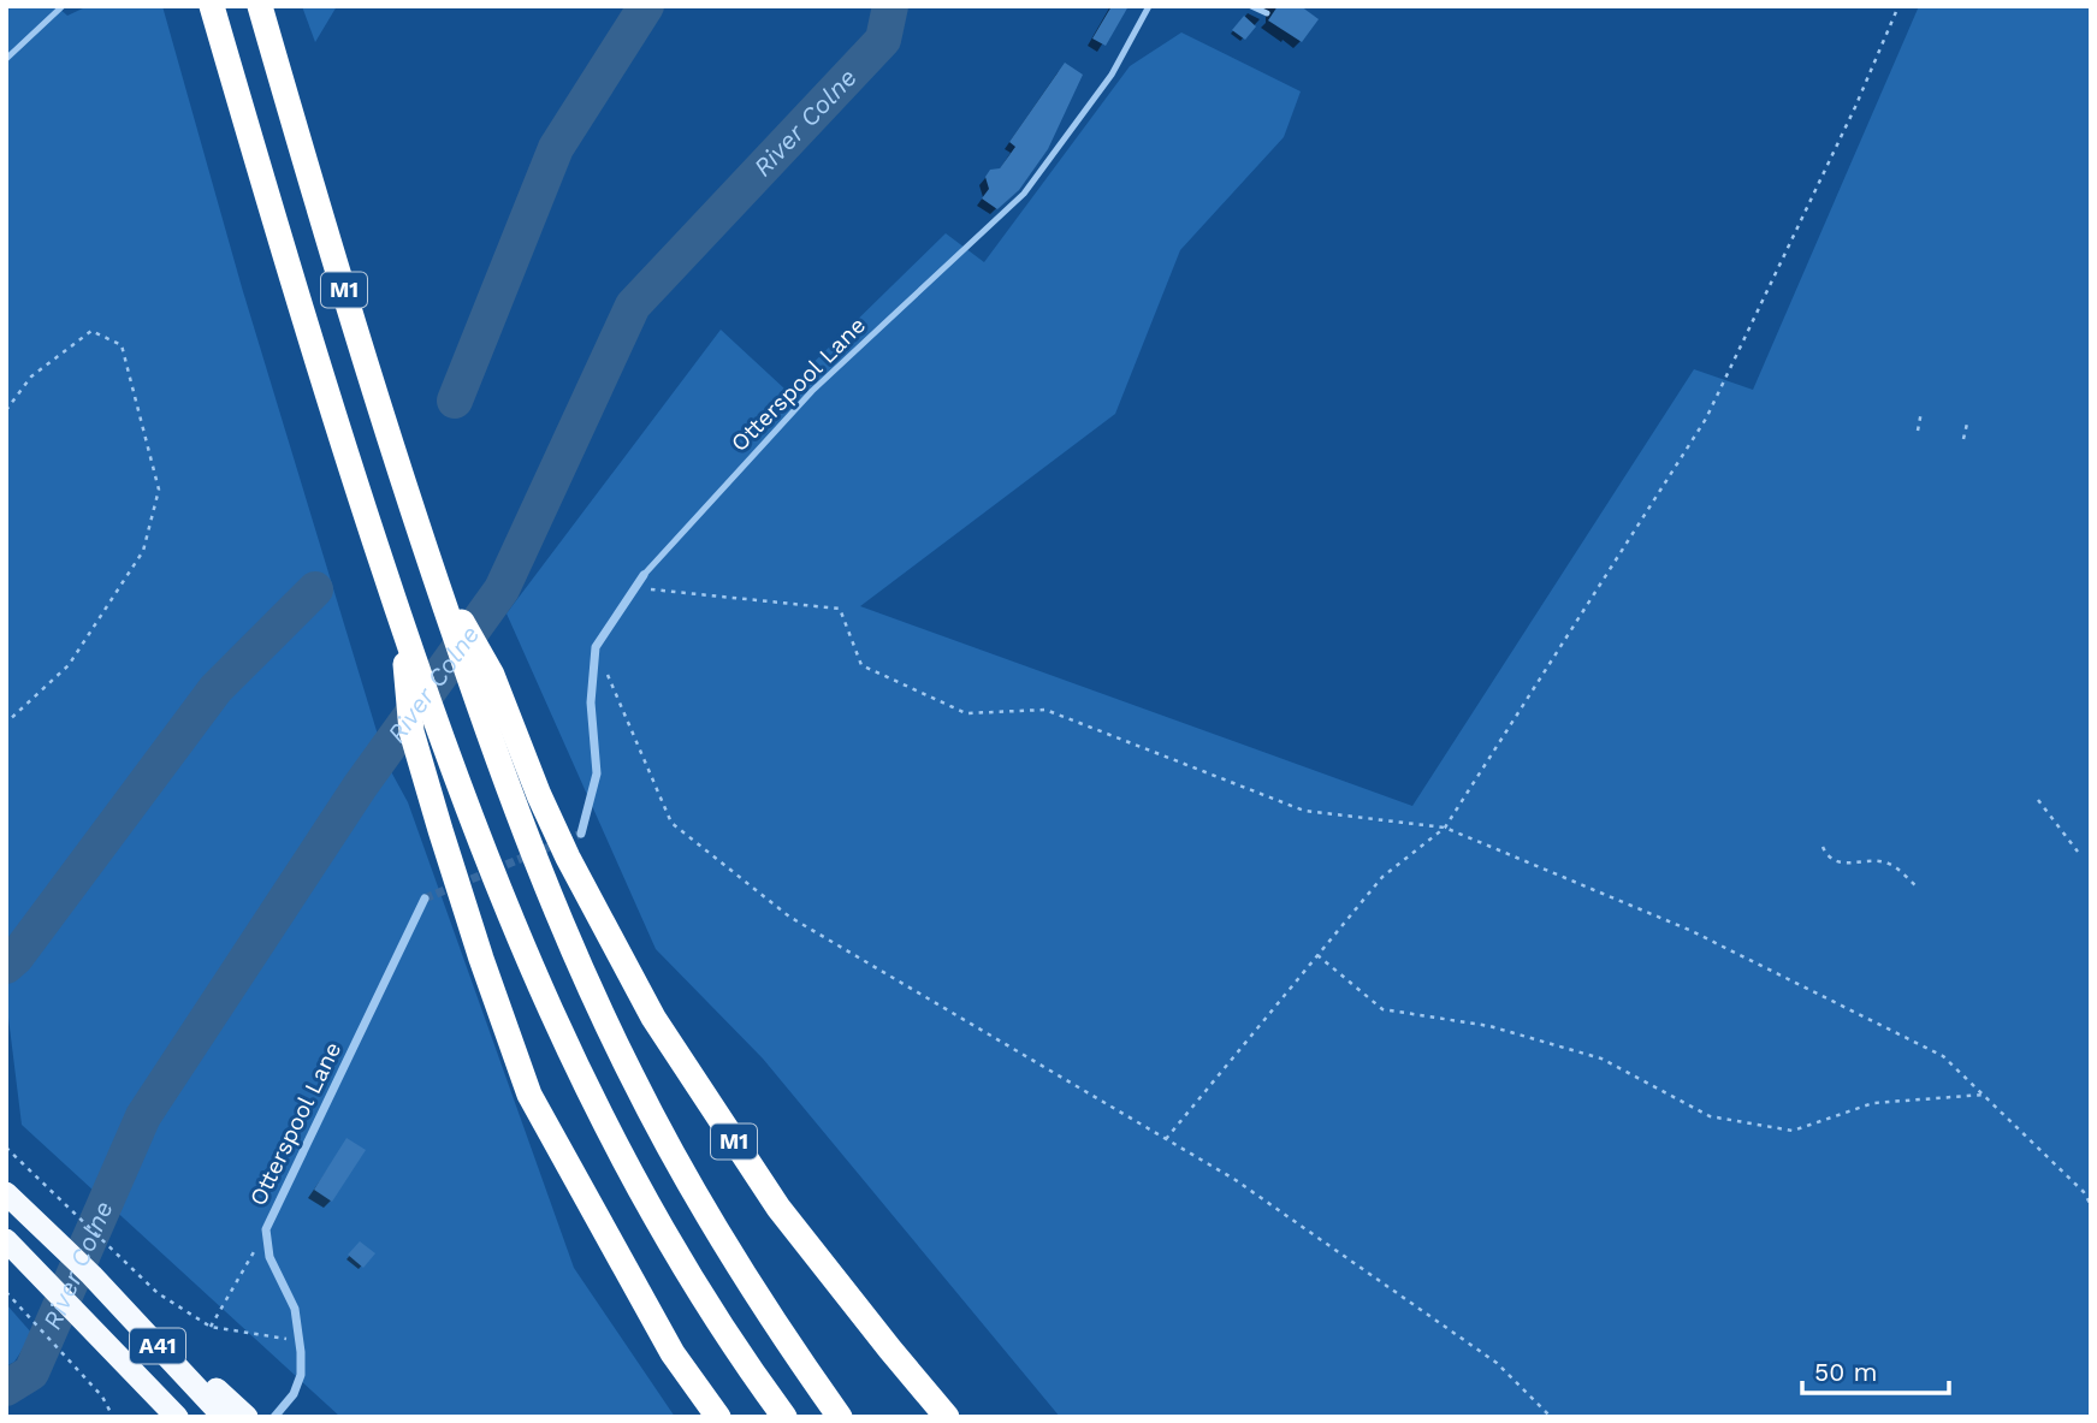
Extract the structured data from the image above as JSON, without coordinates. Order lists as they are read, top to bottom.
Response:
{
  "streets": {
    "highway": ["M1", "A41"],
    "street": ["Otterspool Lane"]
  },
  "water": ["River Colne"],
  "scale_bar": "50 m"
}
